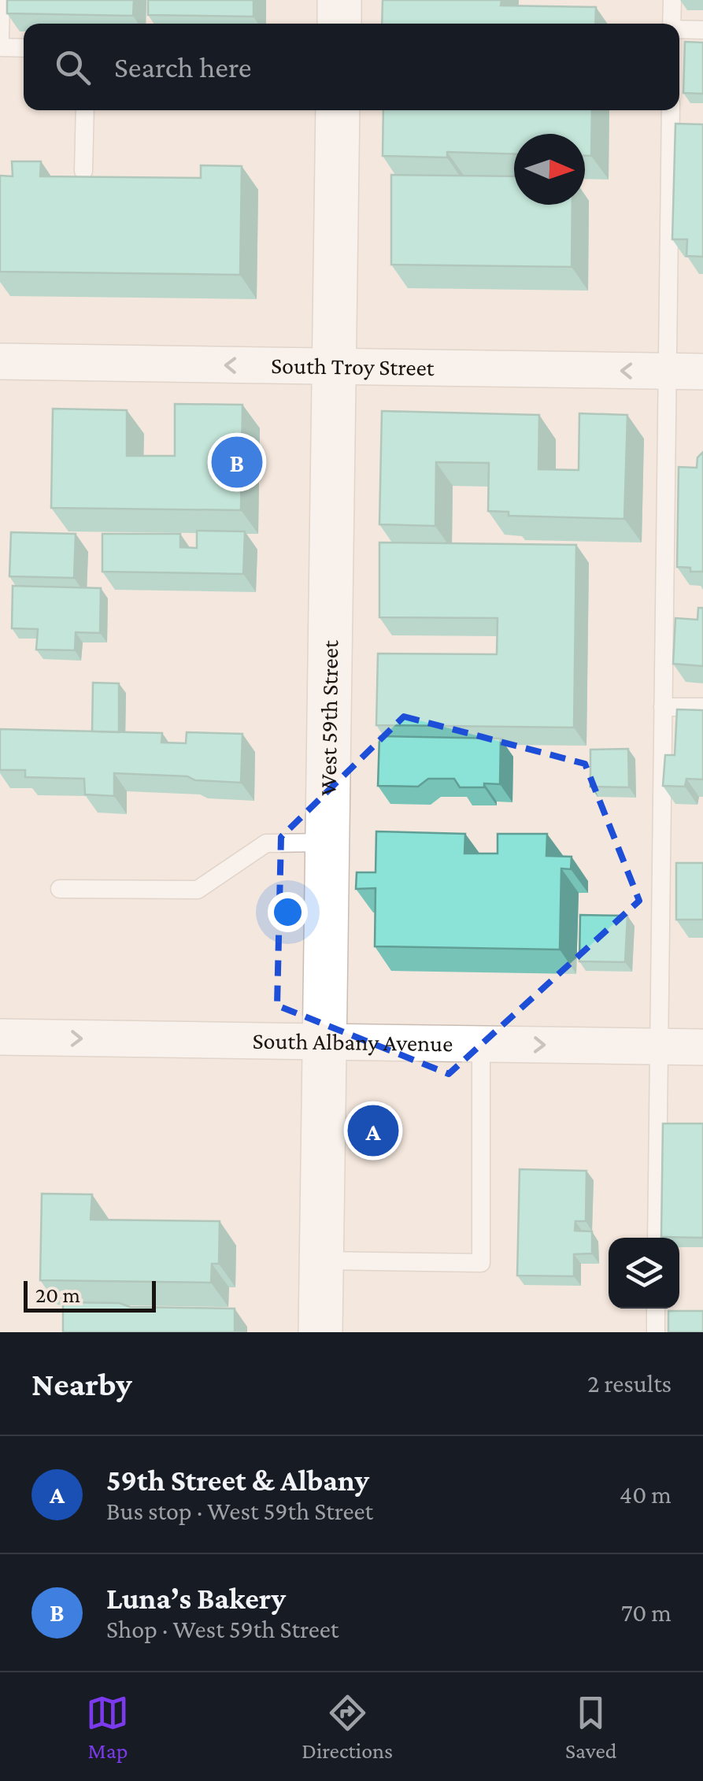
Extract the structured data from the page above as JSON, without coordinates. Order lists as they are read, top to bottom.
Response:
{
  "streets": {
    "street": ["South Troy Street", "West 59th Street", "South Albany Avenue"]
  },
  "crossings": [
    ["South Troy Street", "West 59th Street"],
    ["West 59th Street", "South Albany Avenue"]
  ],
  "one_way": ["South Troy Street", "South Albany Avenue"],
  "scale_bar": "20 m",
  "north": "right",
  "page": {
    "search": "Search here",
    "pins": ["B", "A"],
    "scale": "20 m",
    "heading": ["Nearby", "2 results"],
    "list": [
      {
        "mark": "A",
        "name": "59th Street & Albany",
        "note": "Bus stop · West 59th Street",
        "value": "40 m"
      },
      {
        "mark": "B",
        "name": "Luna’s Bakery",
        "note": "Shop · West 59th Street",
        "value": "70 m"
      }
    ],
    "nav": ["Map", "Directions", "Saved"]
  }
}
